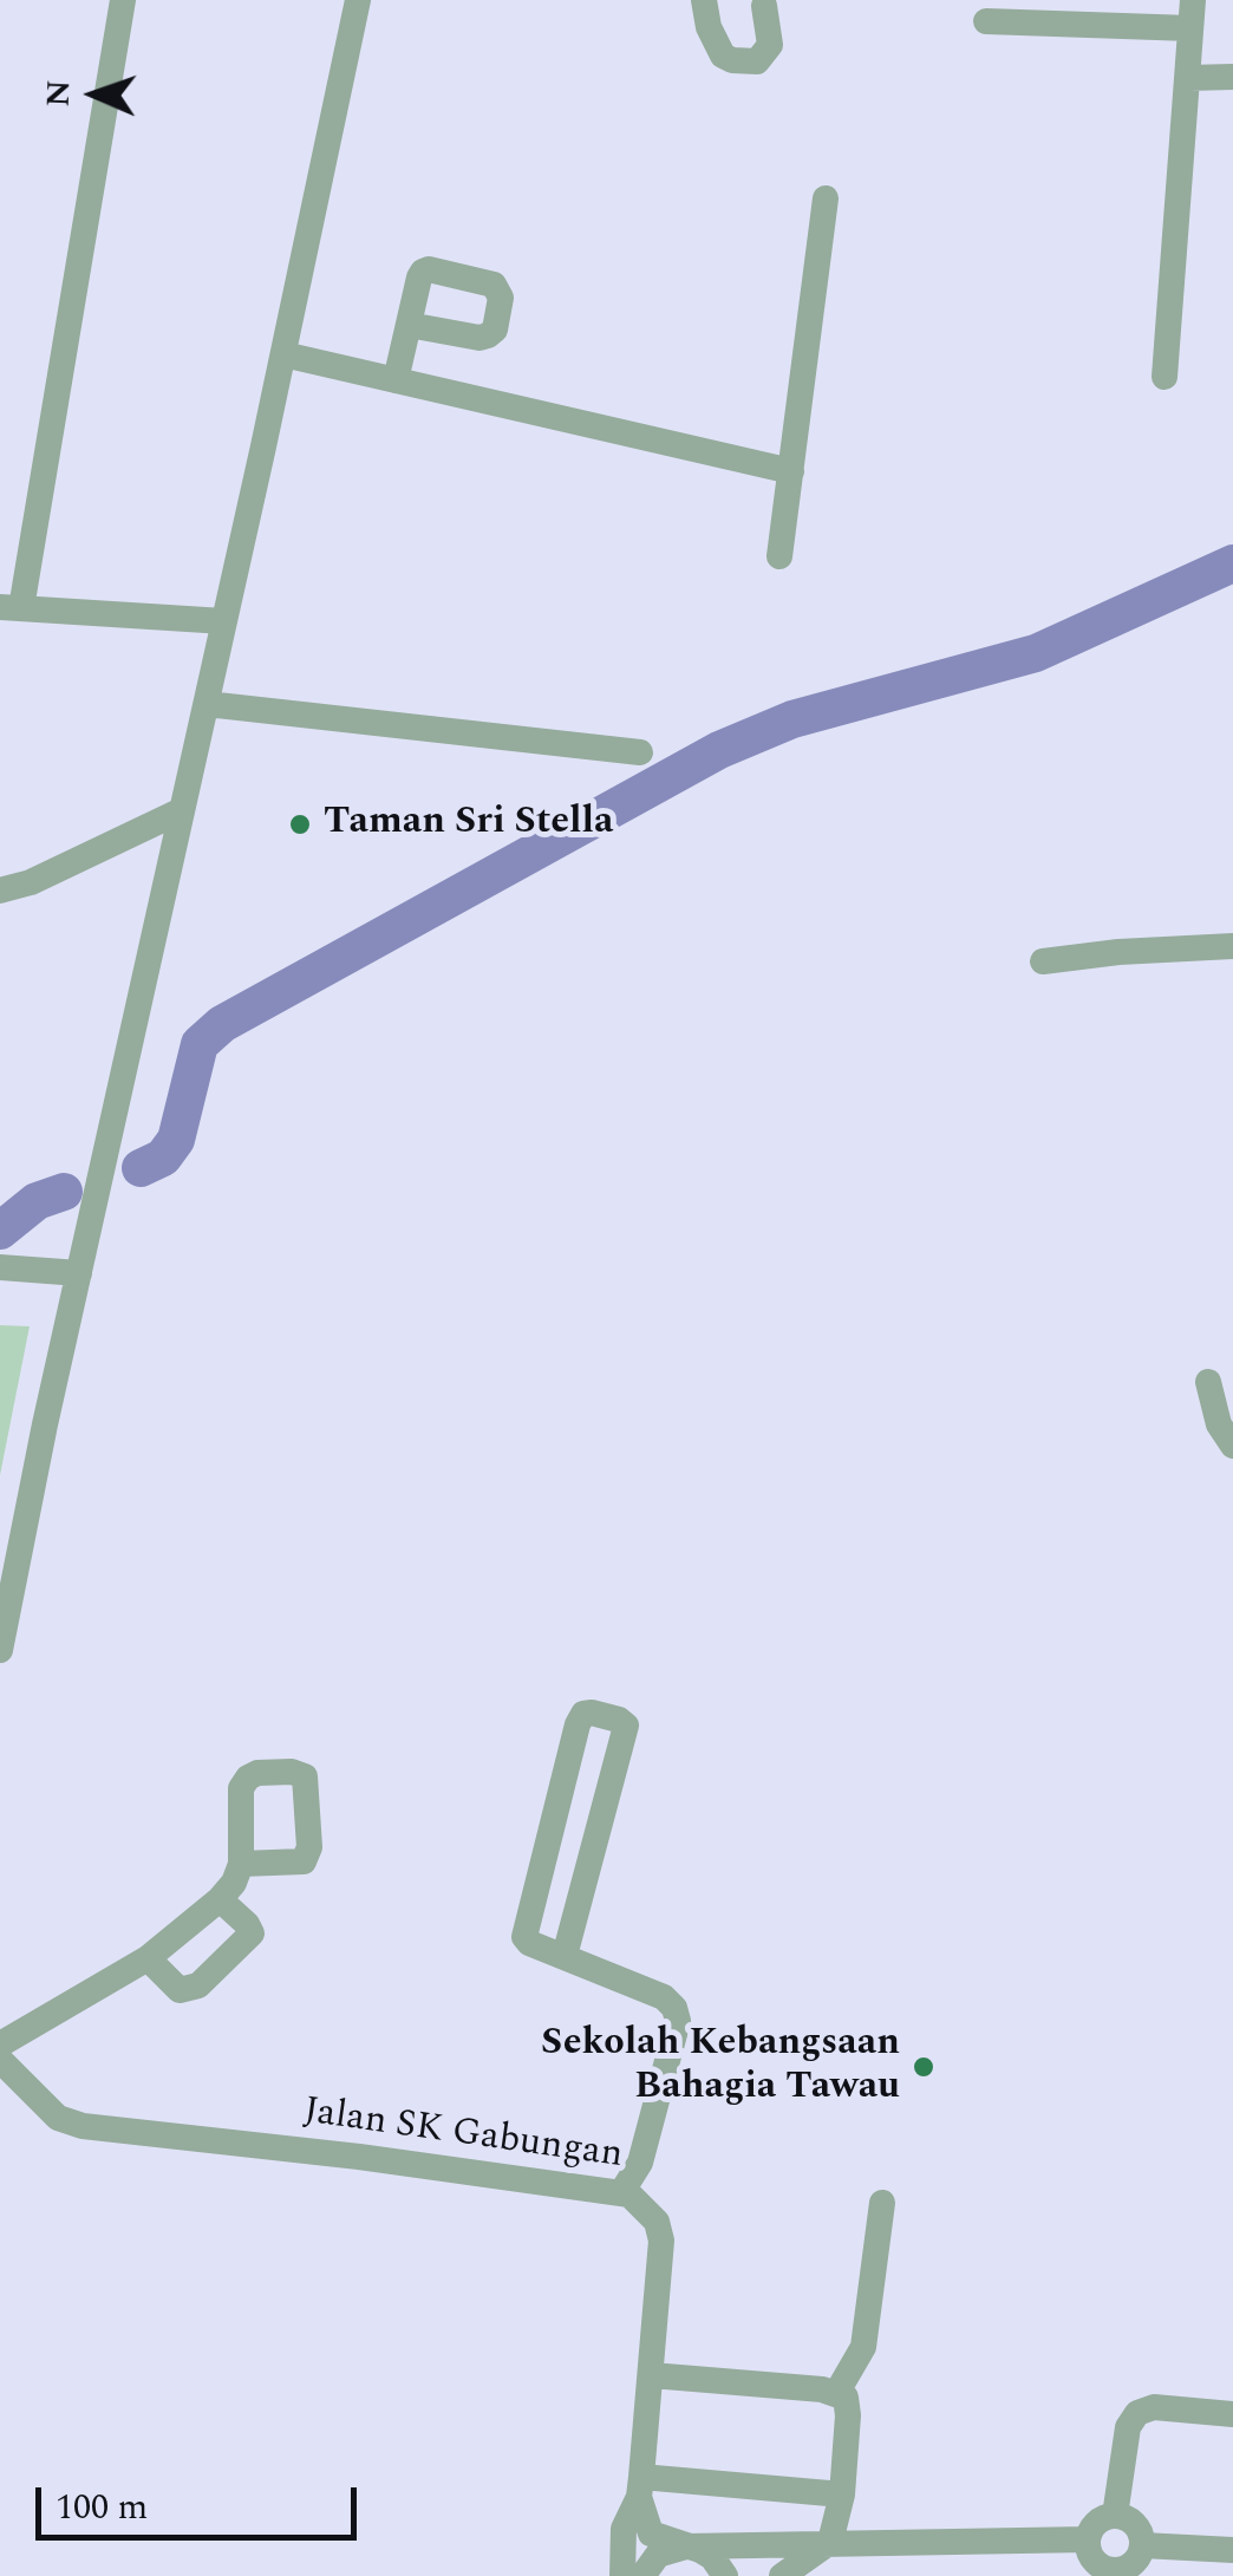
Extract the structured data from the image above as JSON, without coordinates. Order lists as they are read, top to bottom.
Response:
{
  "streets": {
    "street": ["Jalan SK Gabungan"]
  },
  "places": ["Taman Sri Stella", "Sekolah Kebangsaan Bahagia Tawau"],
  "scale_bar": "100 m",
  "north": "left"
}
